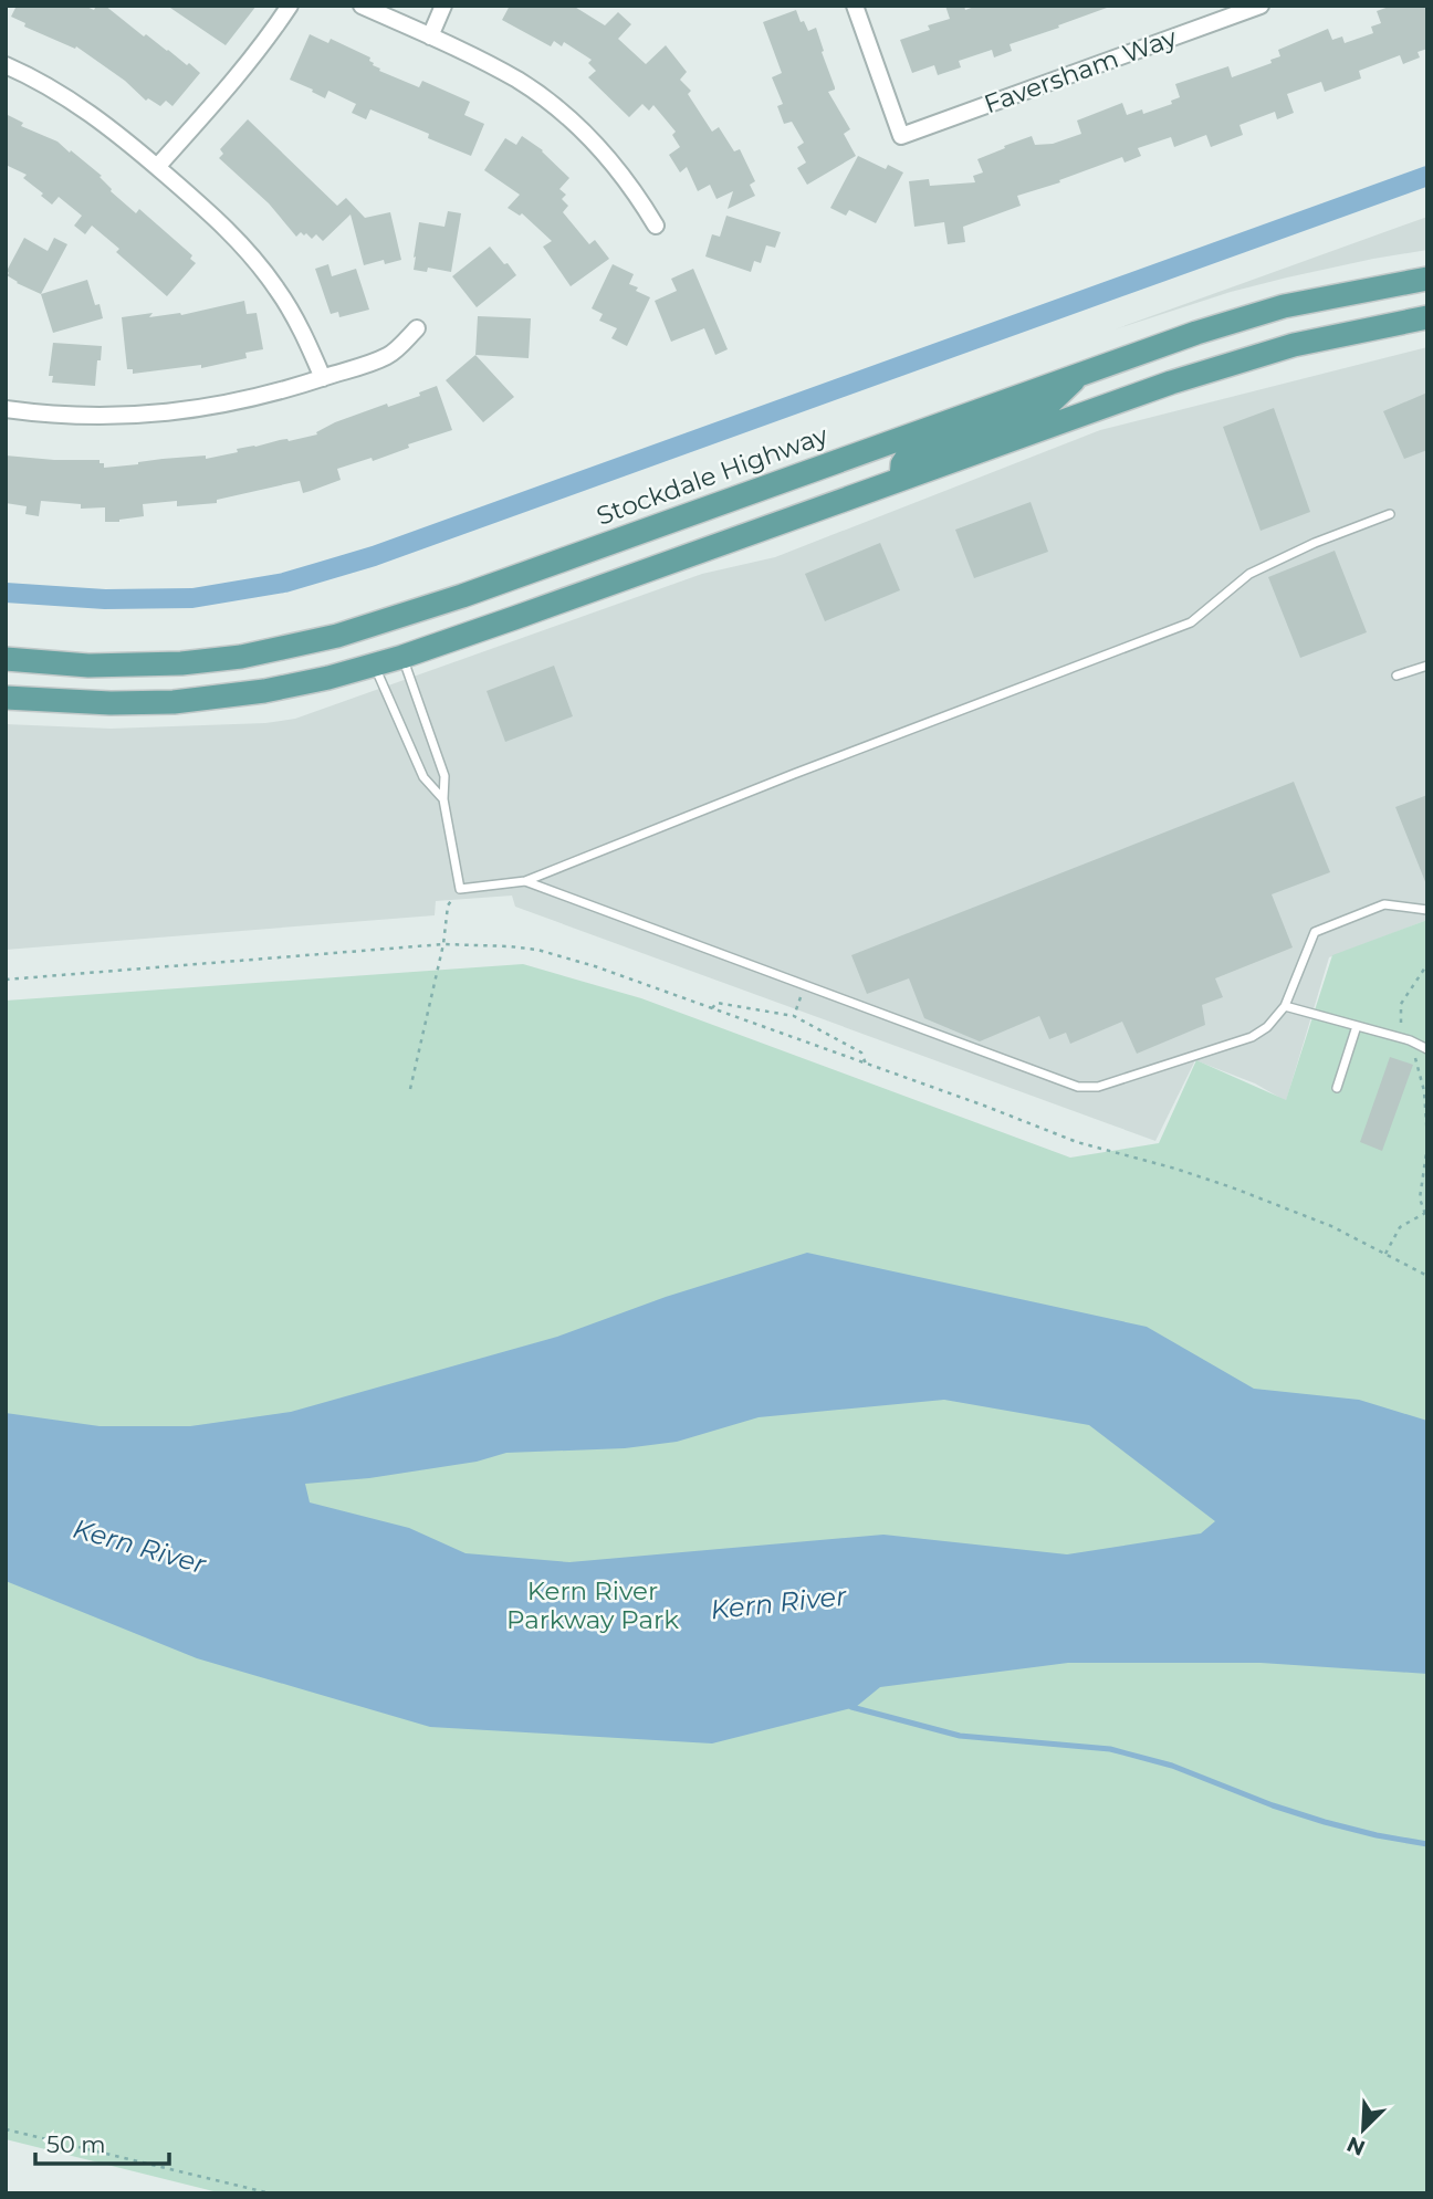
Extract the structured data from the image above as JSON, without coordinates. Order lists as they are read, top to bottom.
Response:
{
  "streets": {
    "main road": ["Stockdale Highway"],
    "street": ["Faversham Way"]
  },
  "water": ["Kern River"],
  "parks": ["Kern River Parkway Park"],
  "scale_bar": "50 m",
  "north": "bottom left"
}
